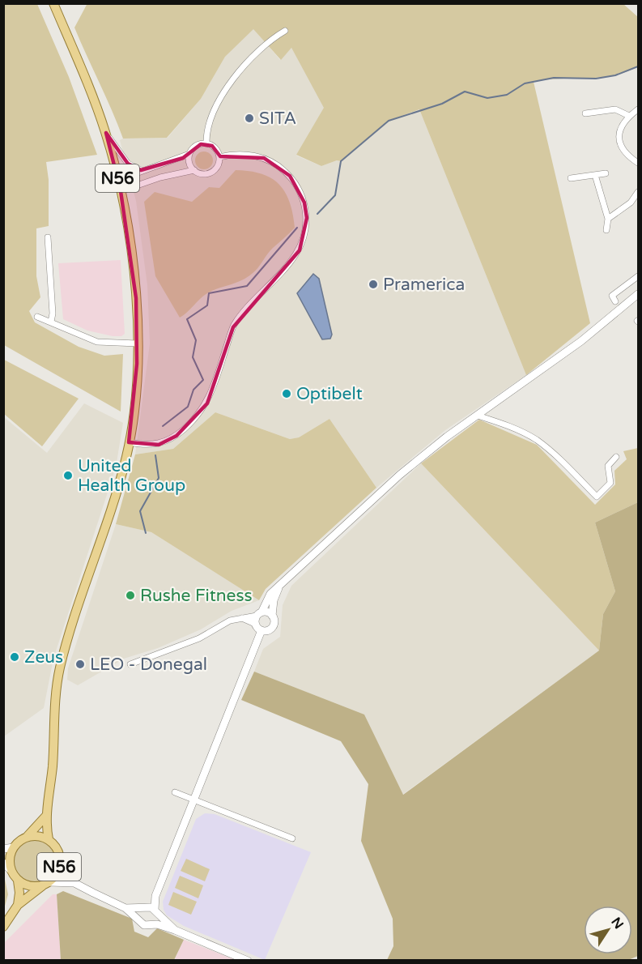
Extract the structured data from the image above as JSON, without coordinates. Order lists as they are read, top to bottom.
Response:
{
  "streets": {
    "main road": ["N56"]
  },
  "places": [
    "SITA",
    "Pramerica",
    "Optibelt",
    "United Health Group",
    "Rushe Fitness",
    "Zeus",
    "LEO - Donegal"
  ],
  "north": "top right"
}
